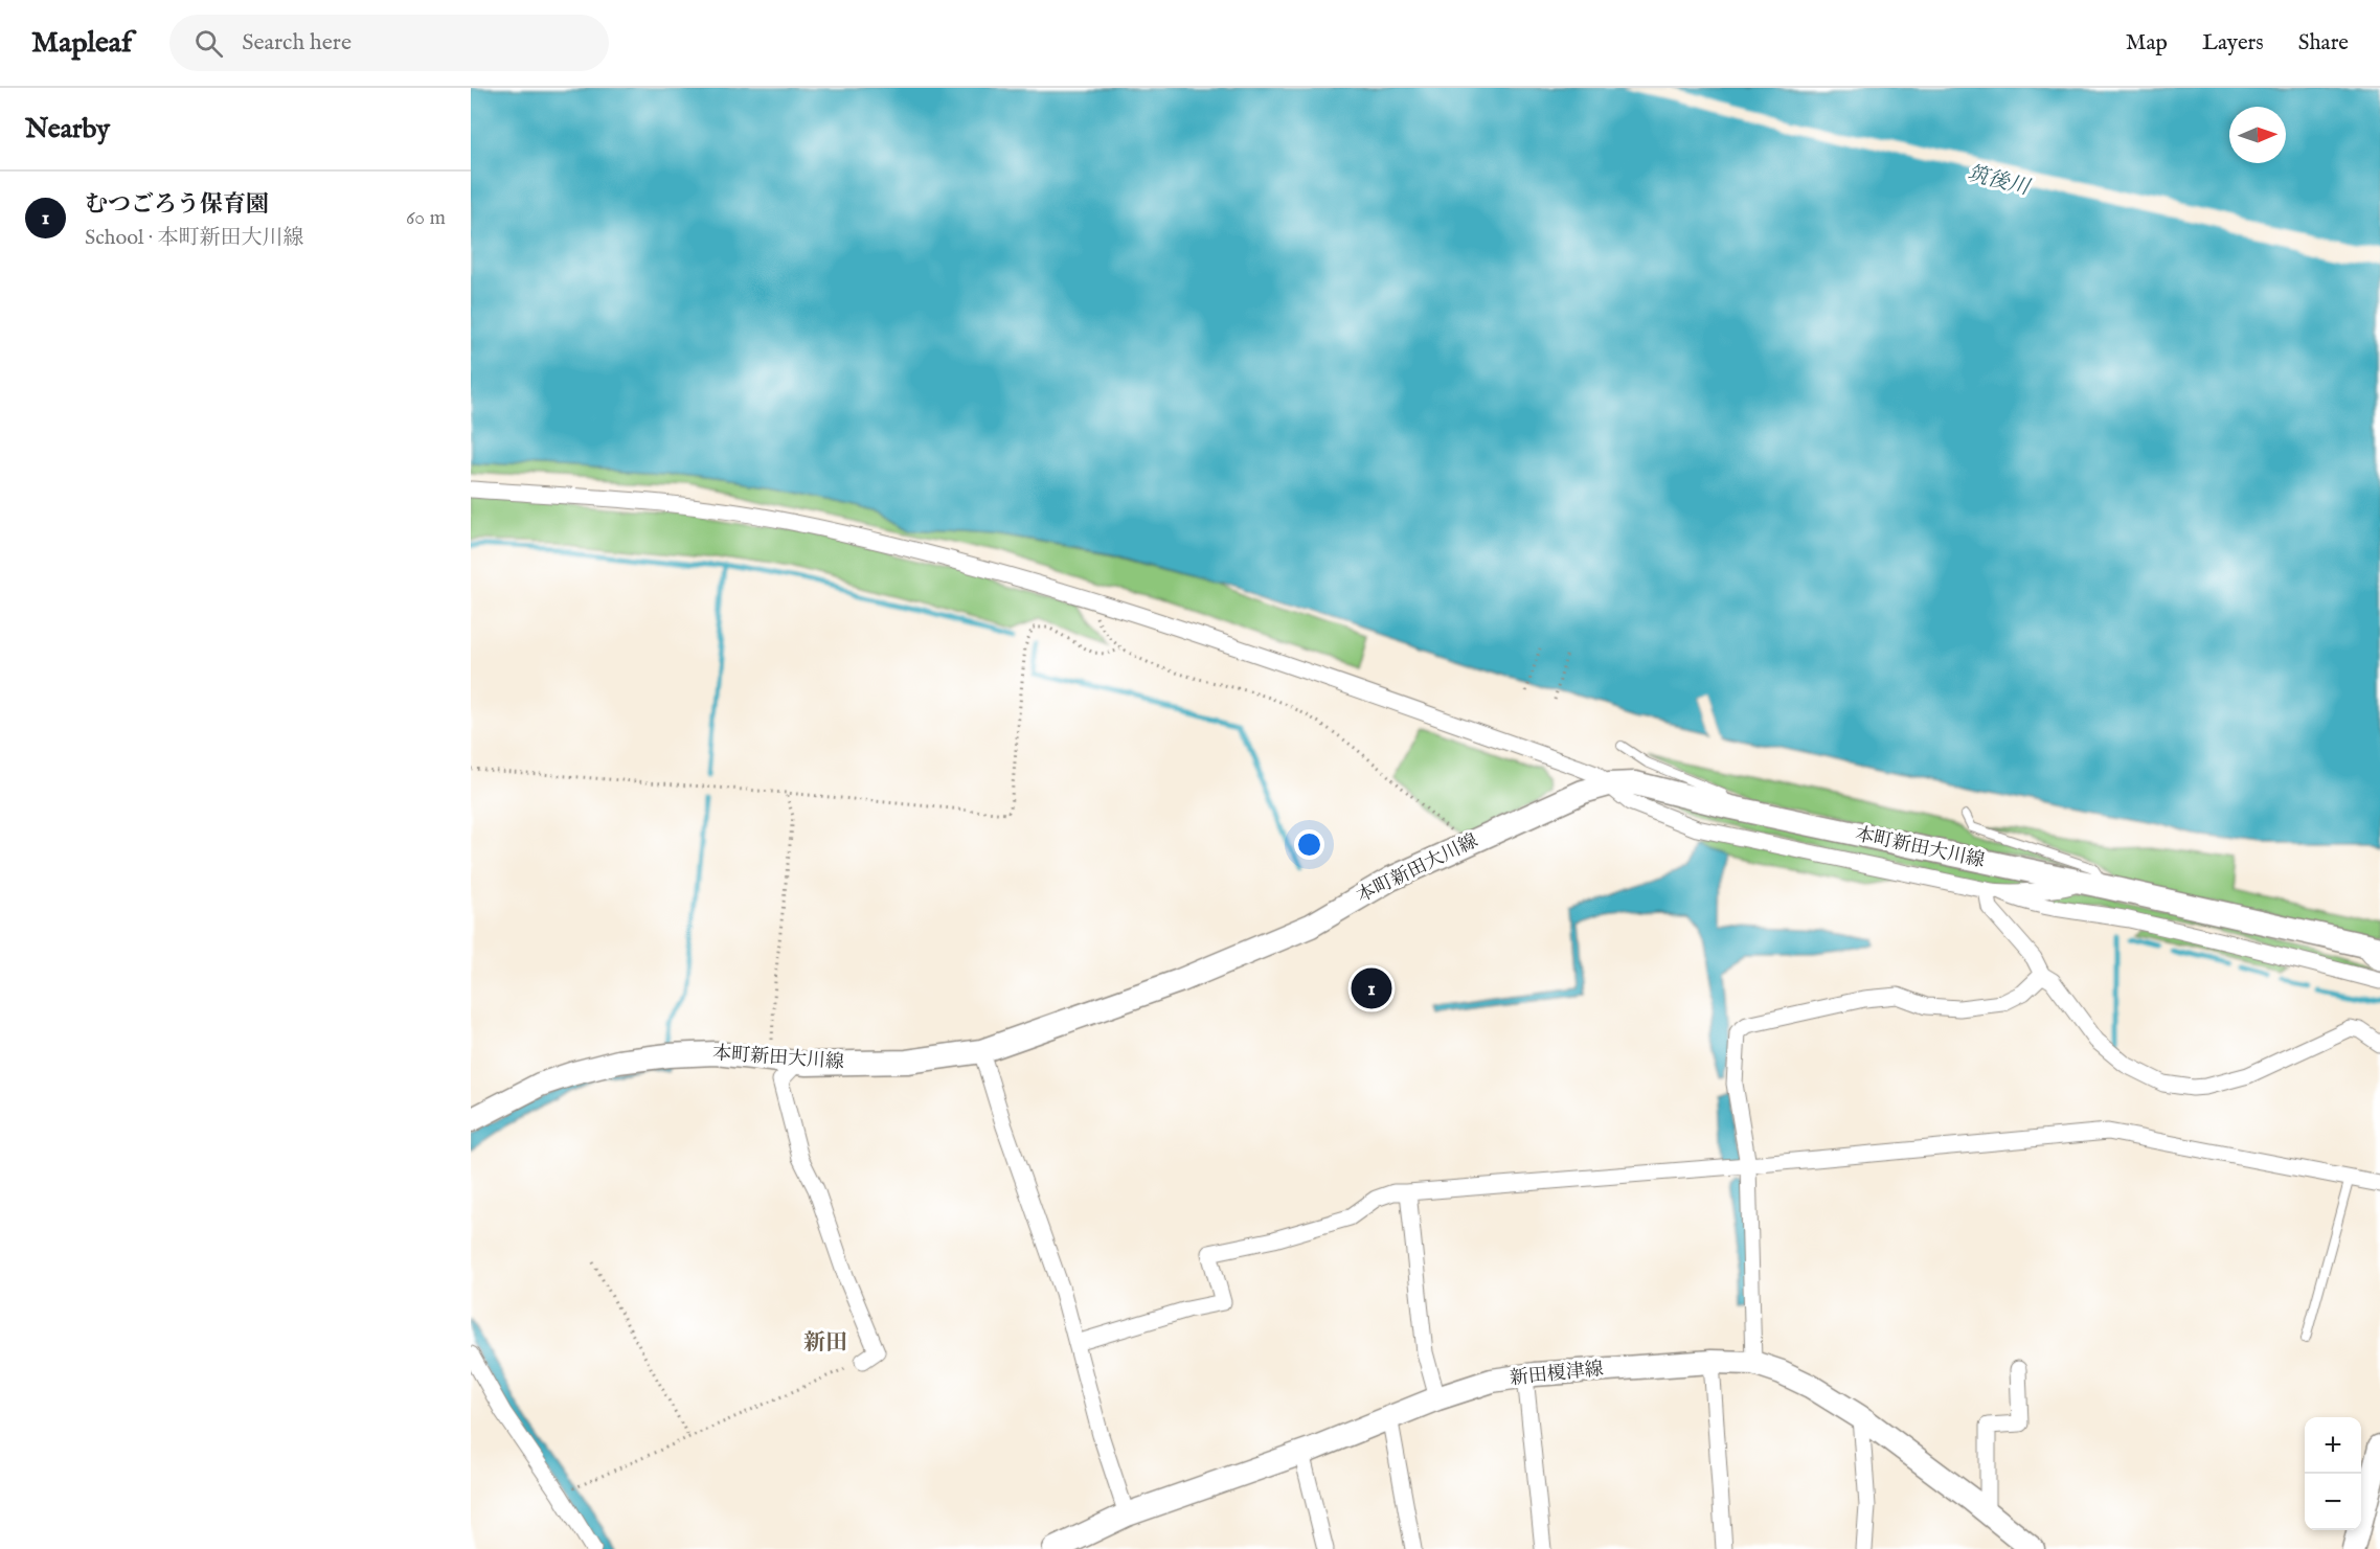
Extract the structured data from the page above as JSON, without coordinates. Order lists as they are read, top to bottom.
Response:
{
  "streets": {
    "main road": ["本町新田大川線", "新田榎津線"]
  },
  "districts": ["新田"],
  "water": ["筑後川"],
  "north": "right",
  "page": {
    "header": "Mapleaf",
    "search": "Search here",
    "nav": ["Map", "Layers", "Share"],
    "heading": "Nearby",
    "list": [
      {
        "mark": "1",
        "name": "むつごろう保育園",
        "note": "School · 本町新田大川線",
        "value": "60 m"
      }
    ],
    "pins": "1",
    "map_buttons": ["+", "−"]
  }
}
